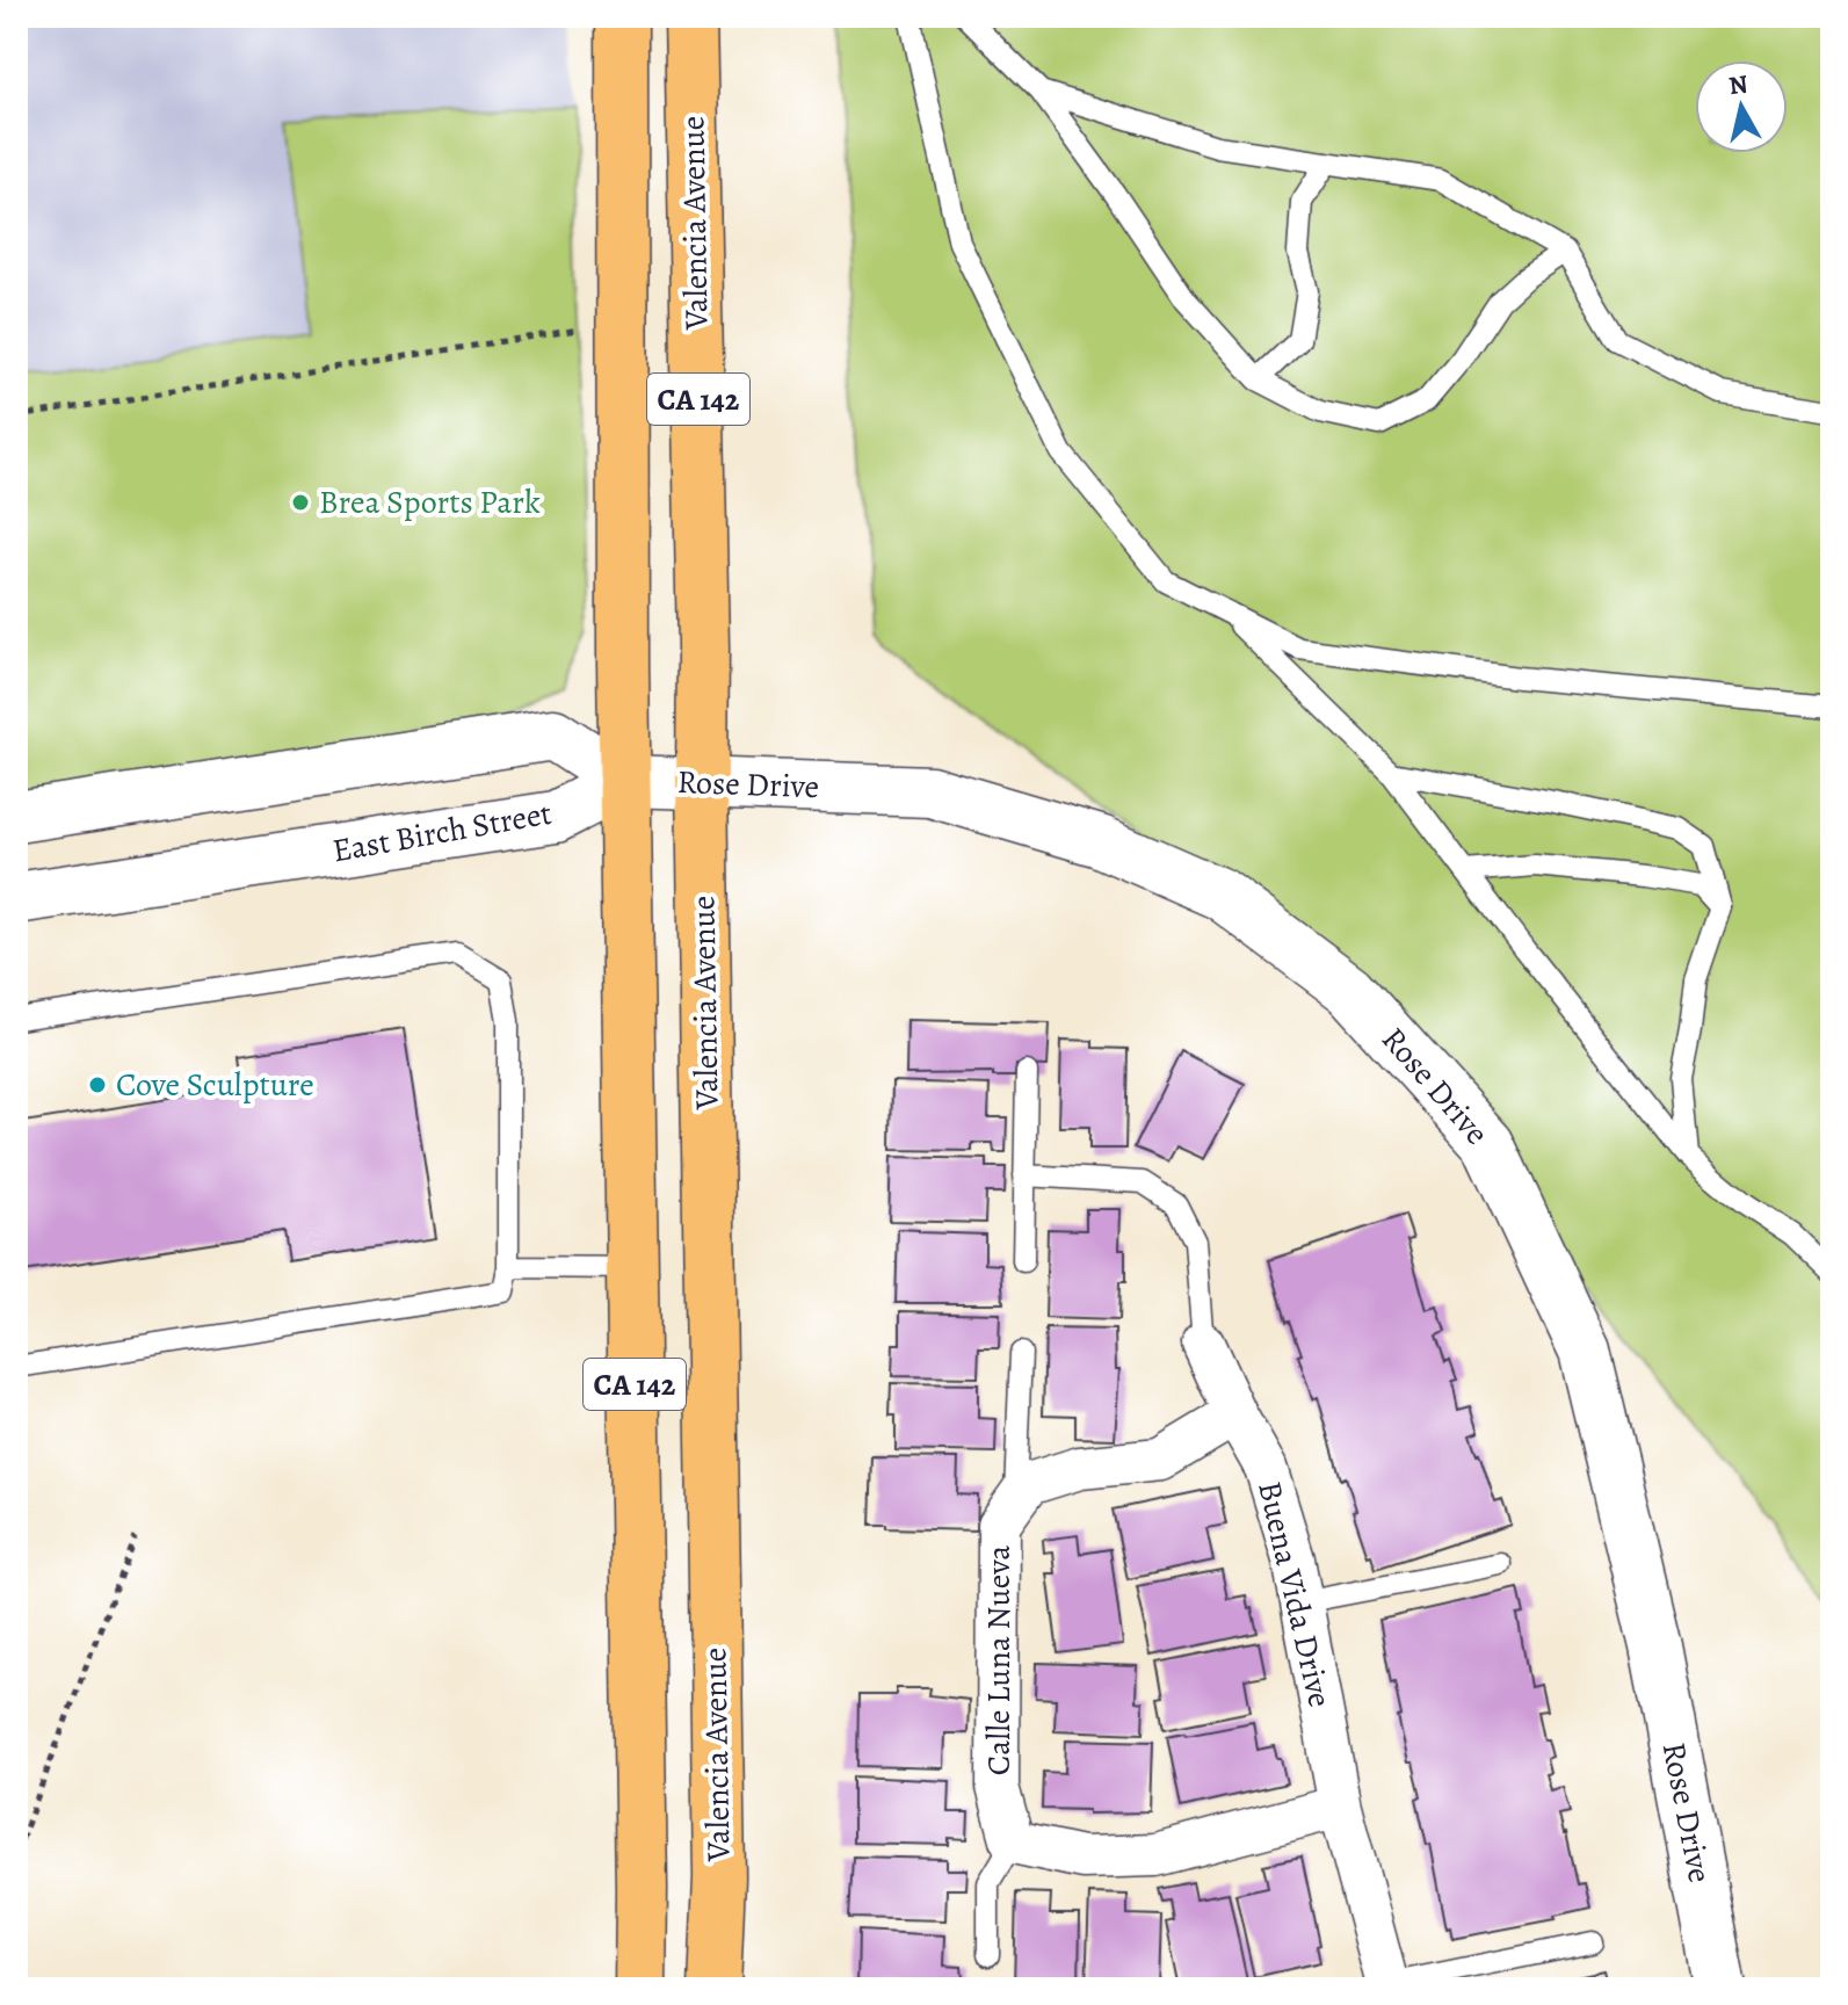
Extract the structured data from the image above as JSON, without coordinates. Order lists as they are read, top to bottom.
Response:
{
  "streets": {
    "main road": ["Valencia Avenue", "CA 142"],
    "street": [
      "Rose Drive",
      "East Birch Street",
      "Buena Vida Drive",
      "Calle Luna Nueva"
    ]
  },
  "crossings": [
    ["Valencia Avenue", "Rose Drive"],
    ["CA 142", "Rose Drive"],
    ["CA 142", "East Birch Street"],
    ["Rose Drive", "East Birch Street"],
    ["Buena Vida Drive", "Calle Luna Nueva"]
  ],
  "places": ["Brea Sports Park", "Cove Sculpture"],
  "north": "top"
}
